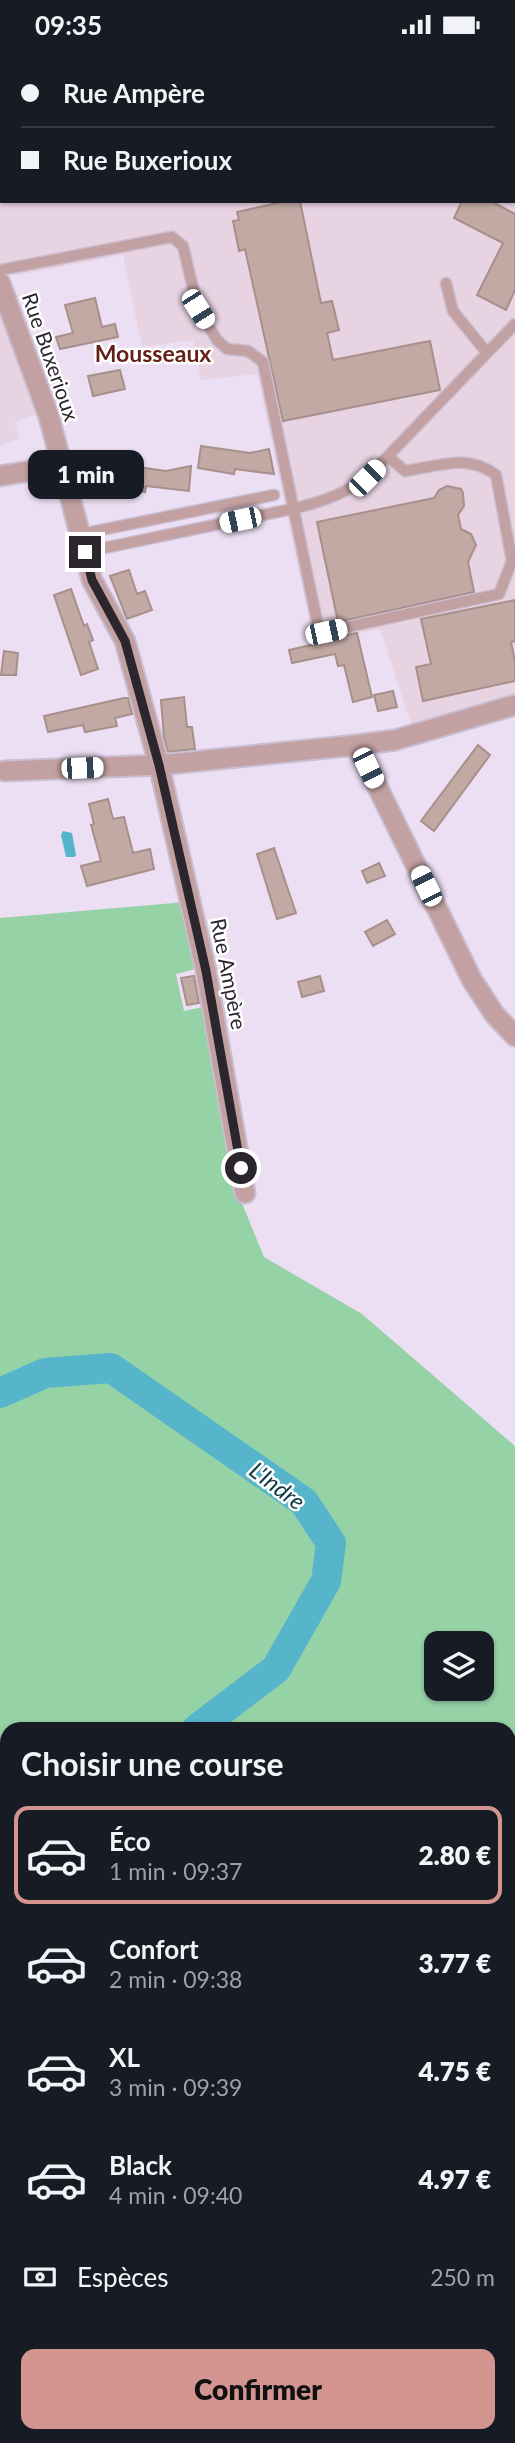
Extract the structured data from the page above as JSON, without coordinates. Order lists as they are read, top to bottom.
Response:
{
  "streets": {
    "street": ["Rue Buxerioux", "Rue Ampère"]
  },
  "crossings": [
    ["Rue Buxerioux", "Rue Ampère"]
  ],
  "districts": ["Mousseaux"],
  "water": ["L'Indre"],
  "page": {
    "status": "09:35",
    "banner": ["Rue Ampère", "Rue Buxerioux"],
    "bubble": "1 min",
    "heading": "Choisir une course",
    "list": [
      {
        "name": "Éco",
        "note": "1 min · 09:37",
        "value": "2.80 €"
      },
      {
        "name": "Confort",
        "note": "2 min · 09:38",
        "value": "3.77 €"
      },
      {
        "name": "XL",
        "note": "3 min · 09:39",
        "value": "4.75 €"
      },
      {
        "name": "Black",
        "note": "4 min · 09:40",
        "value": "4.97 €"
      }
    ],
    "pay": ["Espèces", "250 m"],
    "buttons": "Confirmer"
  }
}
